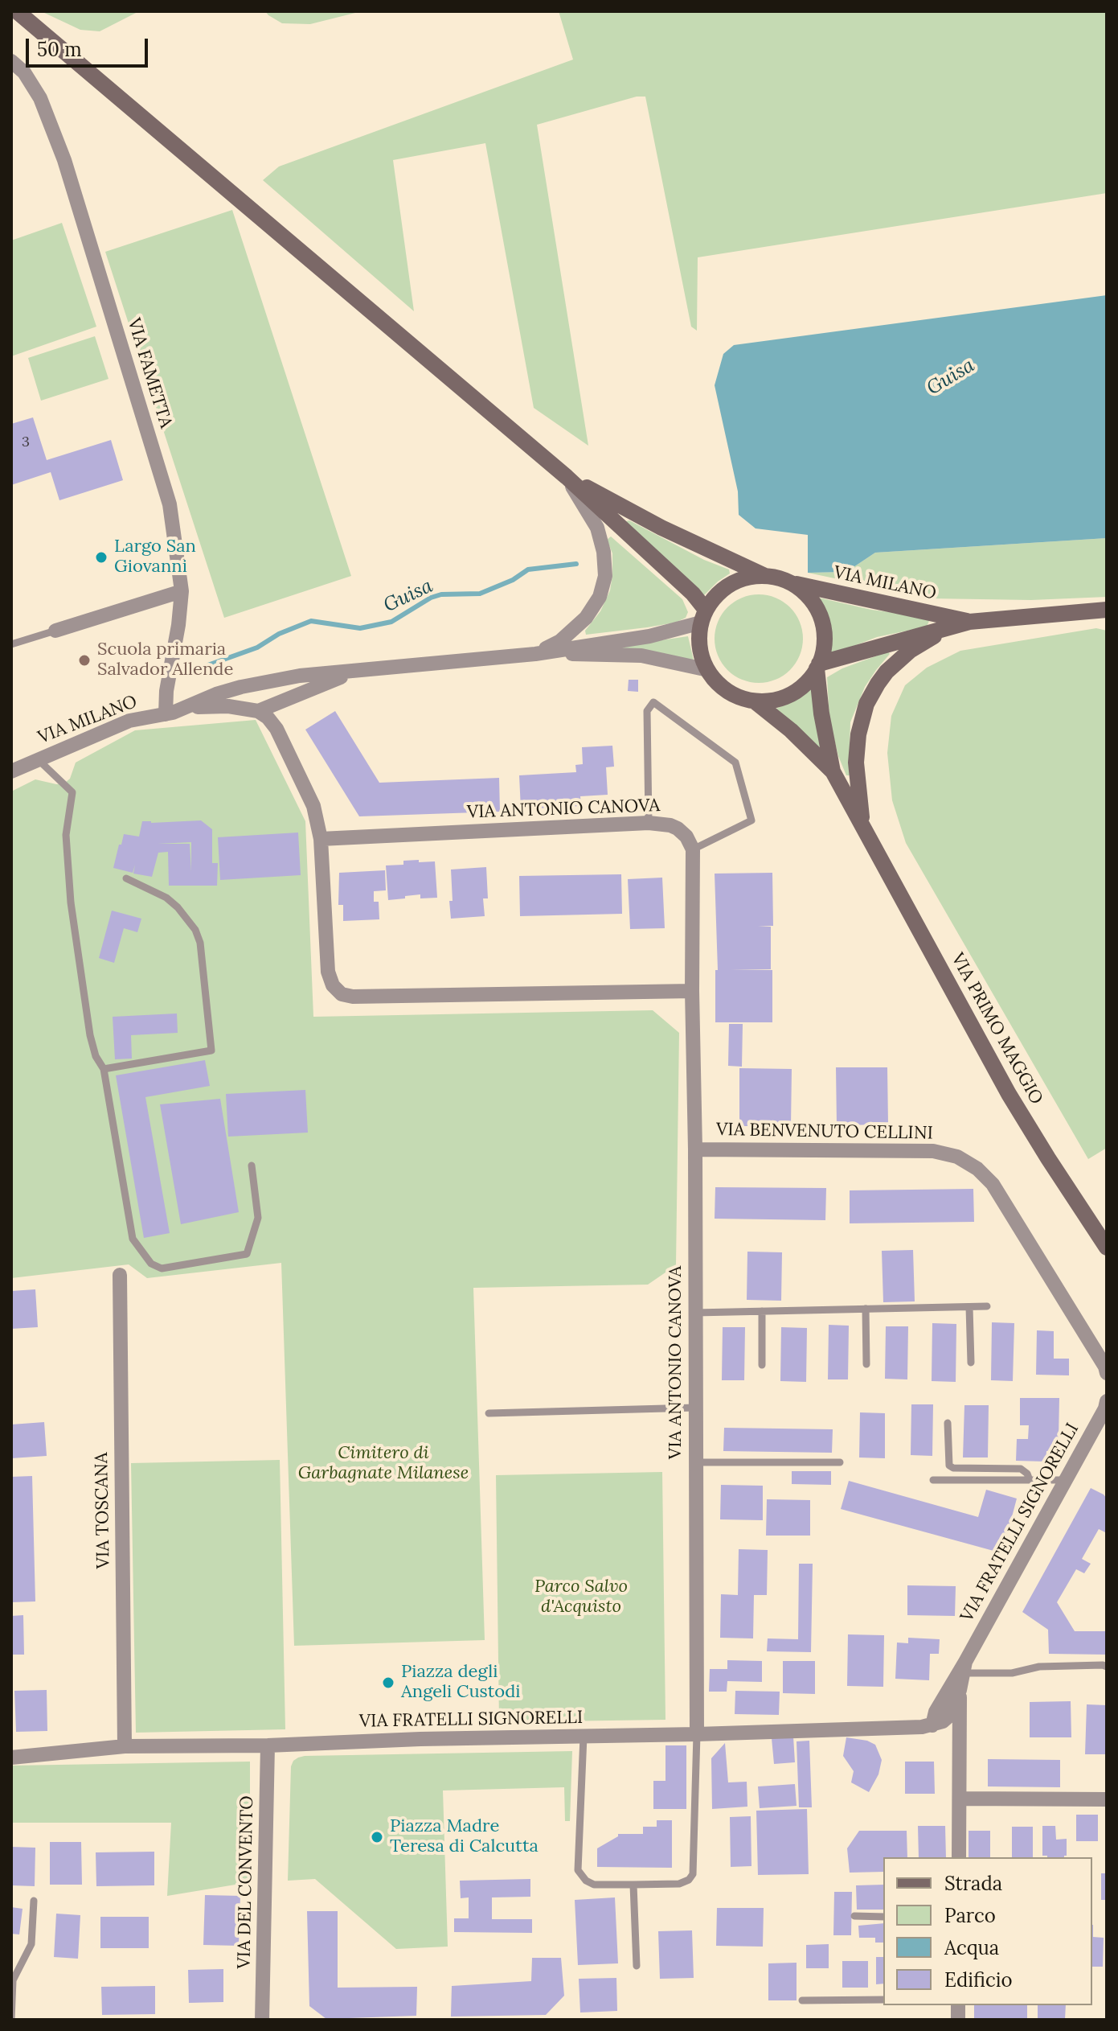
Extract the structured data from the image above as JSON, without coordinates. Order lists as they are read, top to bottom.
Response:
{
  "streets": {
    "street": [
      "VIA FAMETTA",
      "VIA MILANO",
      "VIA ANTONIO CANOVA",
      "VIA PRIMO MAGGIO",
      "VIA BENVENUTO CELLINI",
      "VIA TOSCANA",
      "VIA FRATELLI SIGNORELLI",
      "VIA DEL CONVENTO"
    ]
  },
  "crossings": [
    ["VIA FAMETTA", "VIA MILANO"],
    ["VIA MILANO", "VIA PRIMO MAGGIO"],
    ["VIA ANTONIO CANOVA", "VIA BENVENUTO CELLINI"],
    ["VIA ANTONIO CANOVA", "VIA FRATELLI SIGNORELLI"],
    ["VIA TOSCANA", "VIA FRATELLI SIGNORELLI"],
    ["VIA FRATELLI SIGNORELLI", "VIA DEL CONVENTO"]
  ],
  "water": ["Guisa"],
  "parks": ["Cimitero di Garbagnate Milanese", "Parco Salvo d'Acquisto"],
  "places": [
    "Largo San Giovanni",
    "Scuola primaria Salvador Allende",
    "Piazza degli Angeli Custodi",
    "Piazza Madre Teresa di Calcutta"
  ],
  "house_numbers": ["3"],
  "legend": [
    "Strada",
    "Parco",
    "Acqua",
    "Edificio"
  ],
  "scale_bar": "50 m"
}
